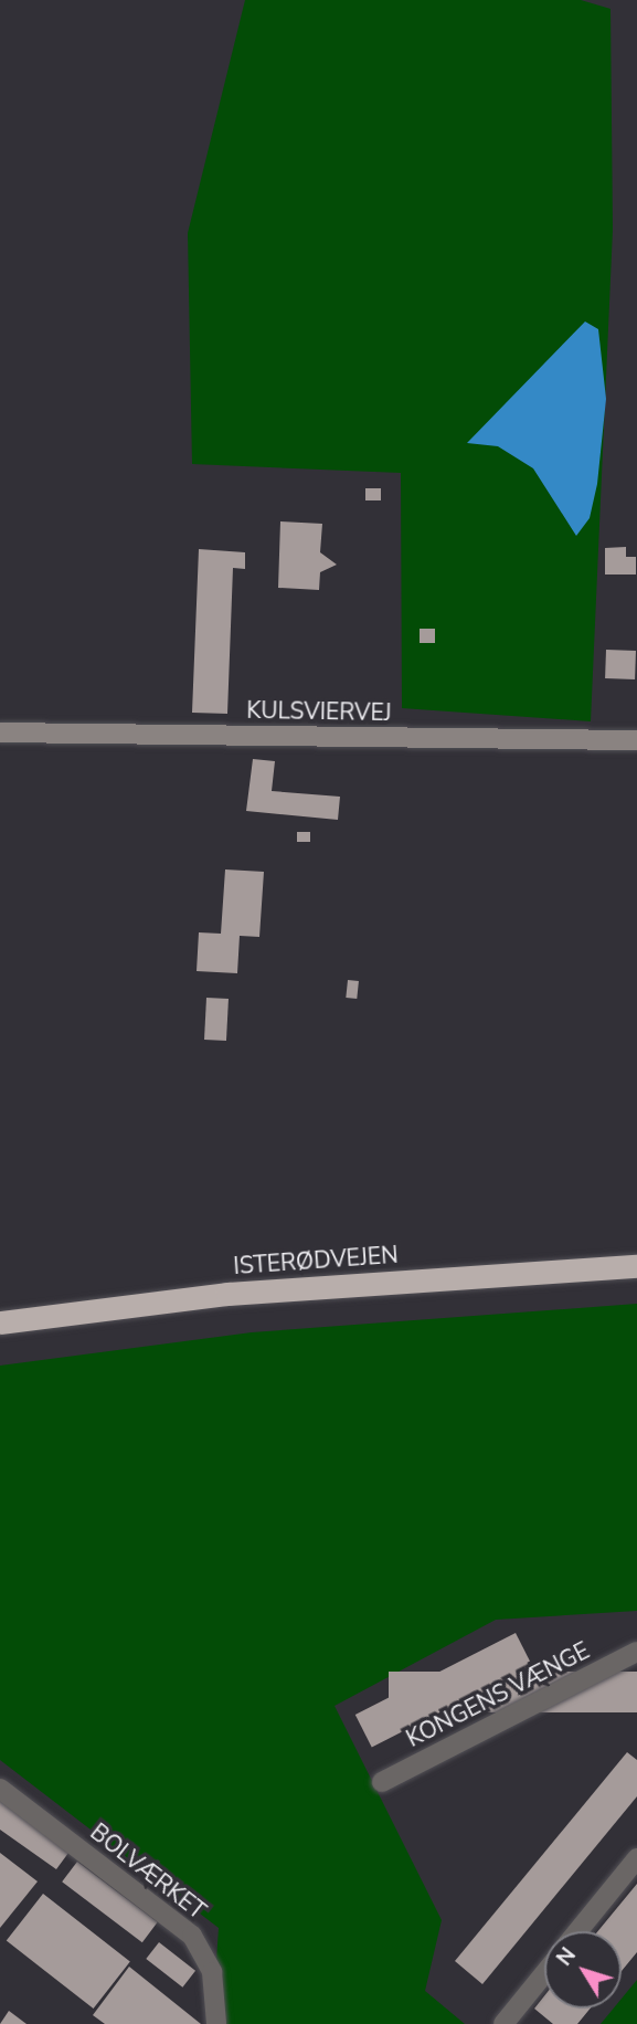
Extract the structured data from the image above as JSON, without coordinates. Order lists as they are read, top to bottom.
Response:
{
  "streets": {
    "highway": ["ISTERØDVEJEN"],
    "street": ["KULSVIERVEJ", "KONGENS VÆNGE", "BOLVÆRKET"]
  },
  "north": "top left"
}
